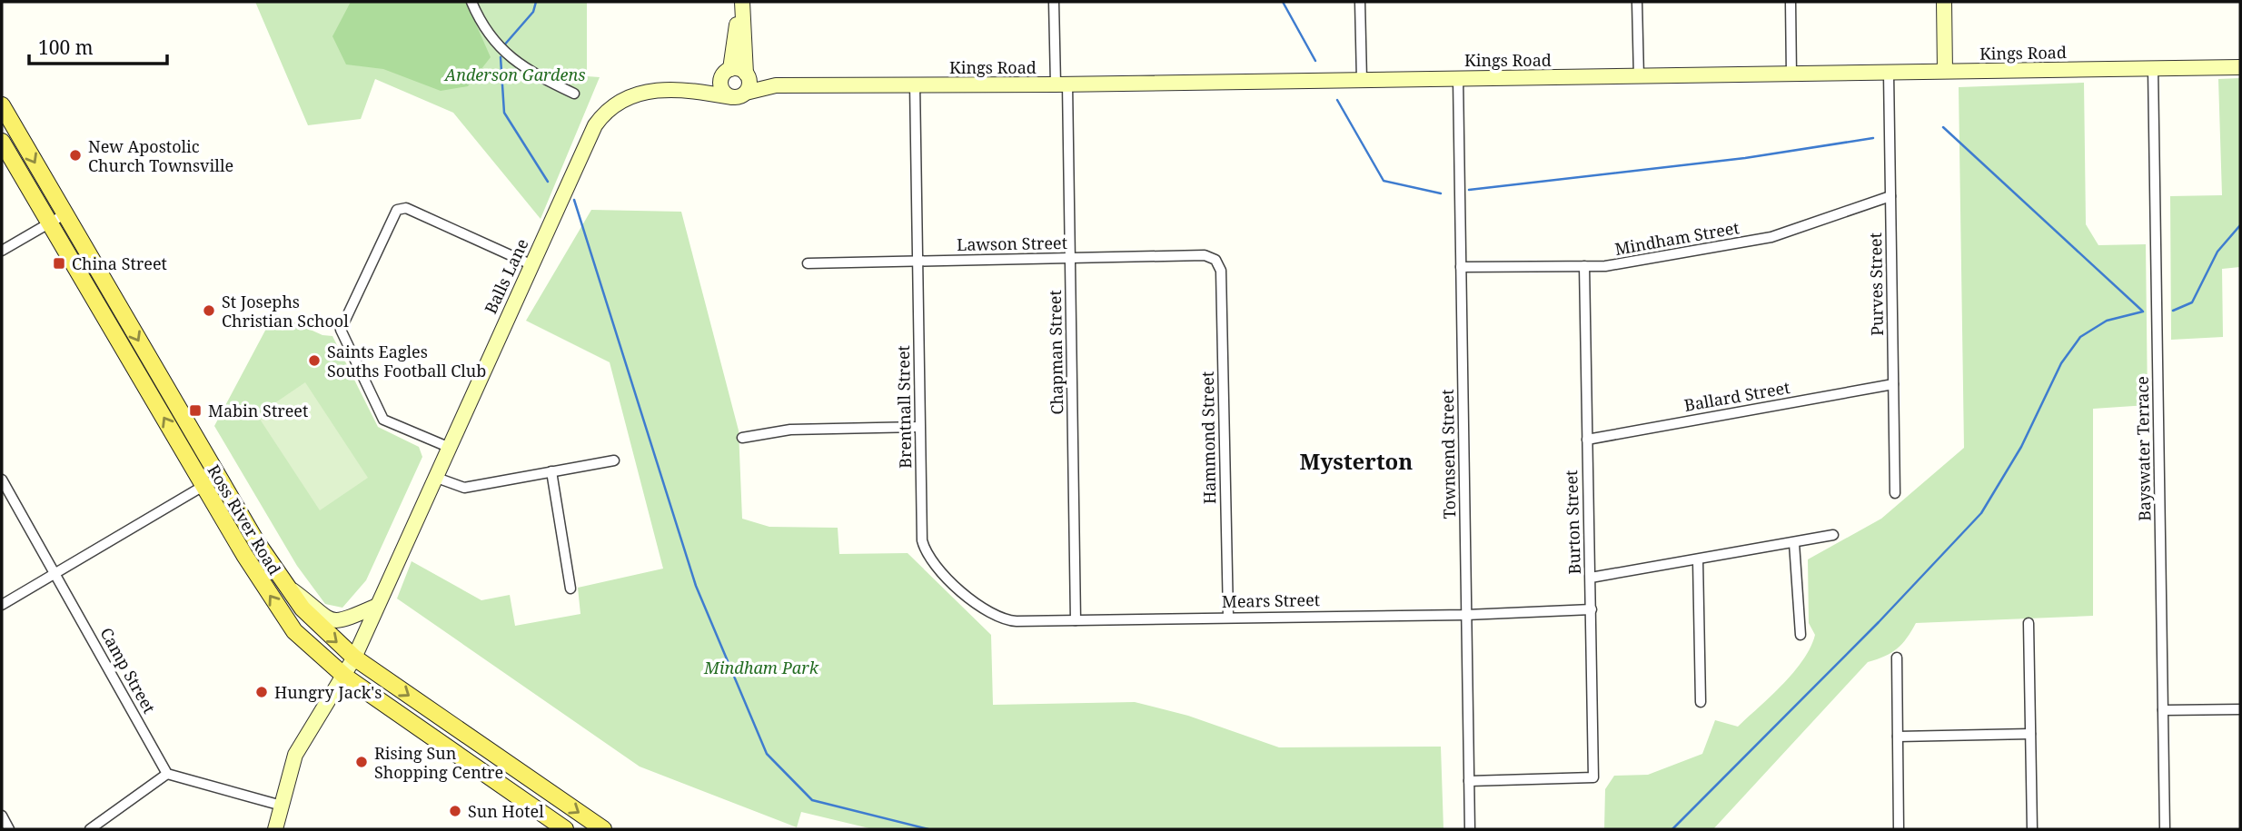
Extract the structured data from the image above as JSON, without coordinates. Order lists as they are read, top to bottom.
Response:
{
  "streets": {
    "main road": ["Kings Road", "Balls Lane", "Ross River Road"],
    "street": [
      "Mindham Street",
      "Lawson Street",
      "Purves Street",
      "Chapman Street",
      "Ballard Street",
      "Brentnall Street",
      "Hammond Street",
      "Bayswater Terrace",
      "Townsend Street",
      "Burton Street",
      "Mears Street",
      "Camp Street"
    ]
  },
  "crossings": [
    ["Kings Road", "Balls Lane"],
    ["Kings Road", "Purves Street"],
    ["Kings Road", "Chapman Street"],
    ["Kings Road", "Brentnall Street"],
    ["Kings Road", "Bayswater Terrace"],
    ["Kings Road", "Townsend Street"],
    ["Mindham Street", "Purves Street"],
    ["Mindham Street", "Townsend Street"],
    ["Mindham Street", "Burton Street"],
    ["Lawson Street", "Chapman Street"],
    ["Lawson Street", "Brentnall Street"],
    ["Lawson Street", "Hammond Street"],
    ["Balls Lane", "Ross River Road"],
    ["Purves Street", "Ballard Street"],
    ["Chapman Street", "Brentnall Street"],
    ["Chapman Street", "Mears Street"],
    ["Ballard Street", "Burton Street"],
    ["Brentnall Street", "Mears Street"],
    ["Hammond Street", "Mears Street"],
    ["Townsend Street", "Burton Street"],
    ["Townsend Street", "Mears Street"],
    ["Burton Street", "Mears Street"]
  ],
  "districts": ["Mysterton"],
  "parks": ["Anderson Gardens", "Mindham Park"],
  "places": {
    "other": [
      "New Apostolic Church Townsville",
      "St Josephs Christian School",
      "Saints Eagles Souths Football Club",
      "Hungry Jack's",
      "Rising Sun Shopping Centre",
      "Sun Hotel"
    ],
    "transit": ["China Street", "Mabin Street"]
  },
  "scale_bar": "100 m"
}
